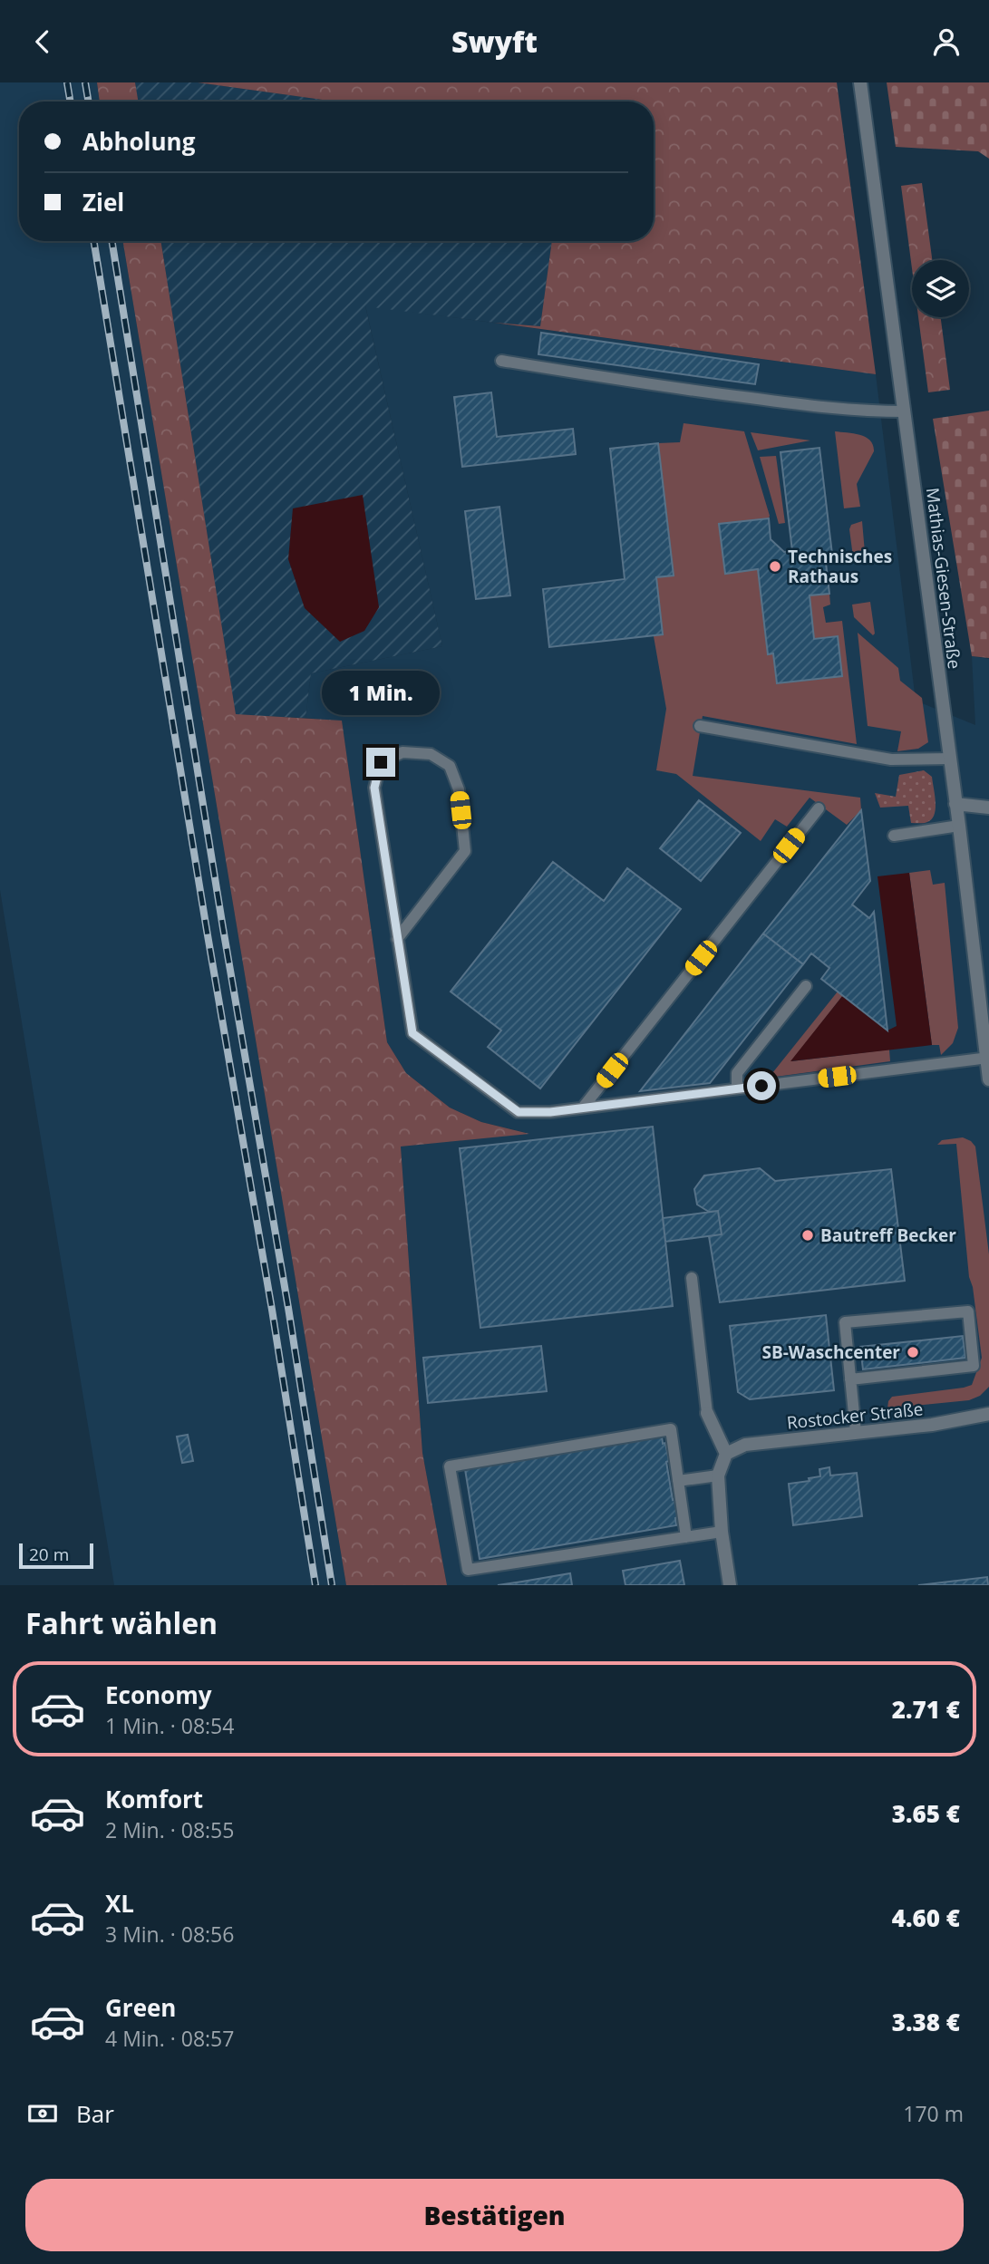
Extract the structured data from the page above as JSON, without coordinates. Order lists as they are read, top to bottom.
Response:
{
  "streets": {
    "street": ["Mathias-Giesen-Straße", "Rostocker Straße"]
  },
  "places": ["Technisches Rathaus", "Bautreff Becker", "SB-Waschcenter"],
  "scale_bar": "20 m",
  "page": {
    "header": "Swyft",
    "banner": ["Abholung", "Ziel"],
    "bubble": "1 Min.",
    "scale": "20 m",
    "heading": "Fahrt wählen",
    "list": [
      {
        "name": "Economy",
        "note": "1 Min. · 08:54",
        "value": "2.71 €"
      },
      {
        "name": "Komfort",
        "note": "2 Min. · 08:55",
        "value": "3.65 €"
      },
      {
        "name": "XL",
        "note": "3 Min. · 08:56",
        "value": "4.60 €"
      },
      {
        "name": "Green",
        "note": "4 Min. · 08:57",
        "value": "3.38 €"
      }
    ],
    "pay": ["Bar", "170 m"],
    "buttons": "Bestätigen"
  }
}
